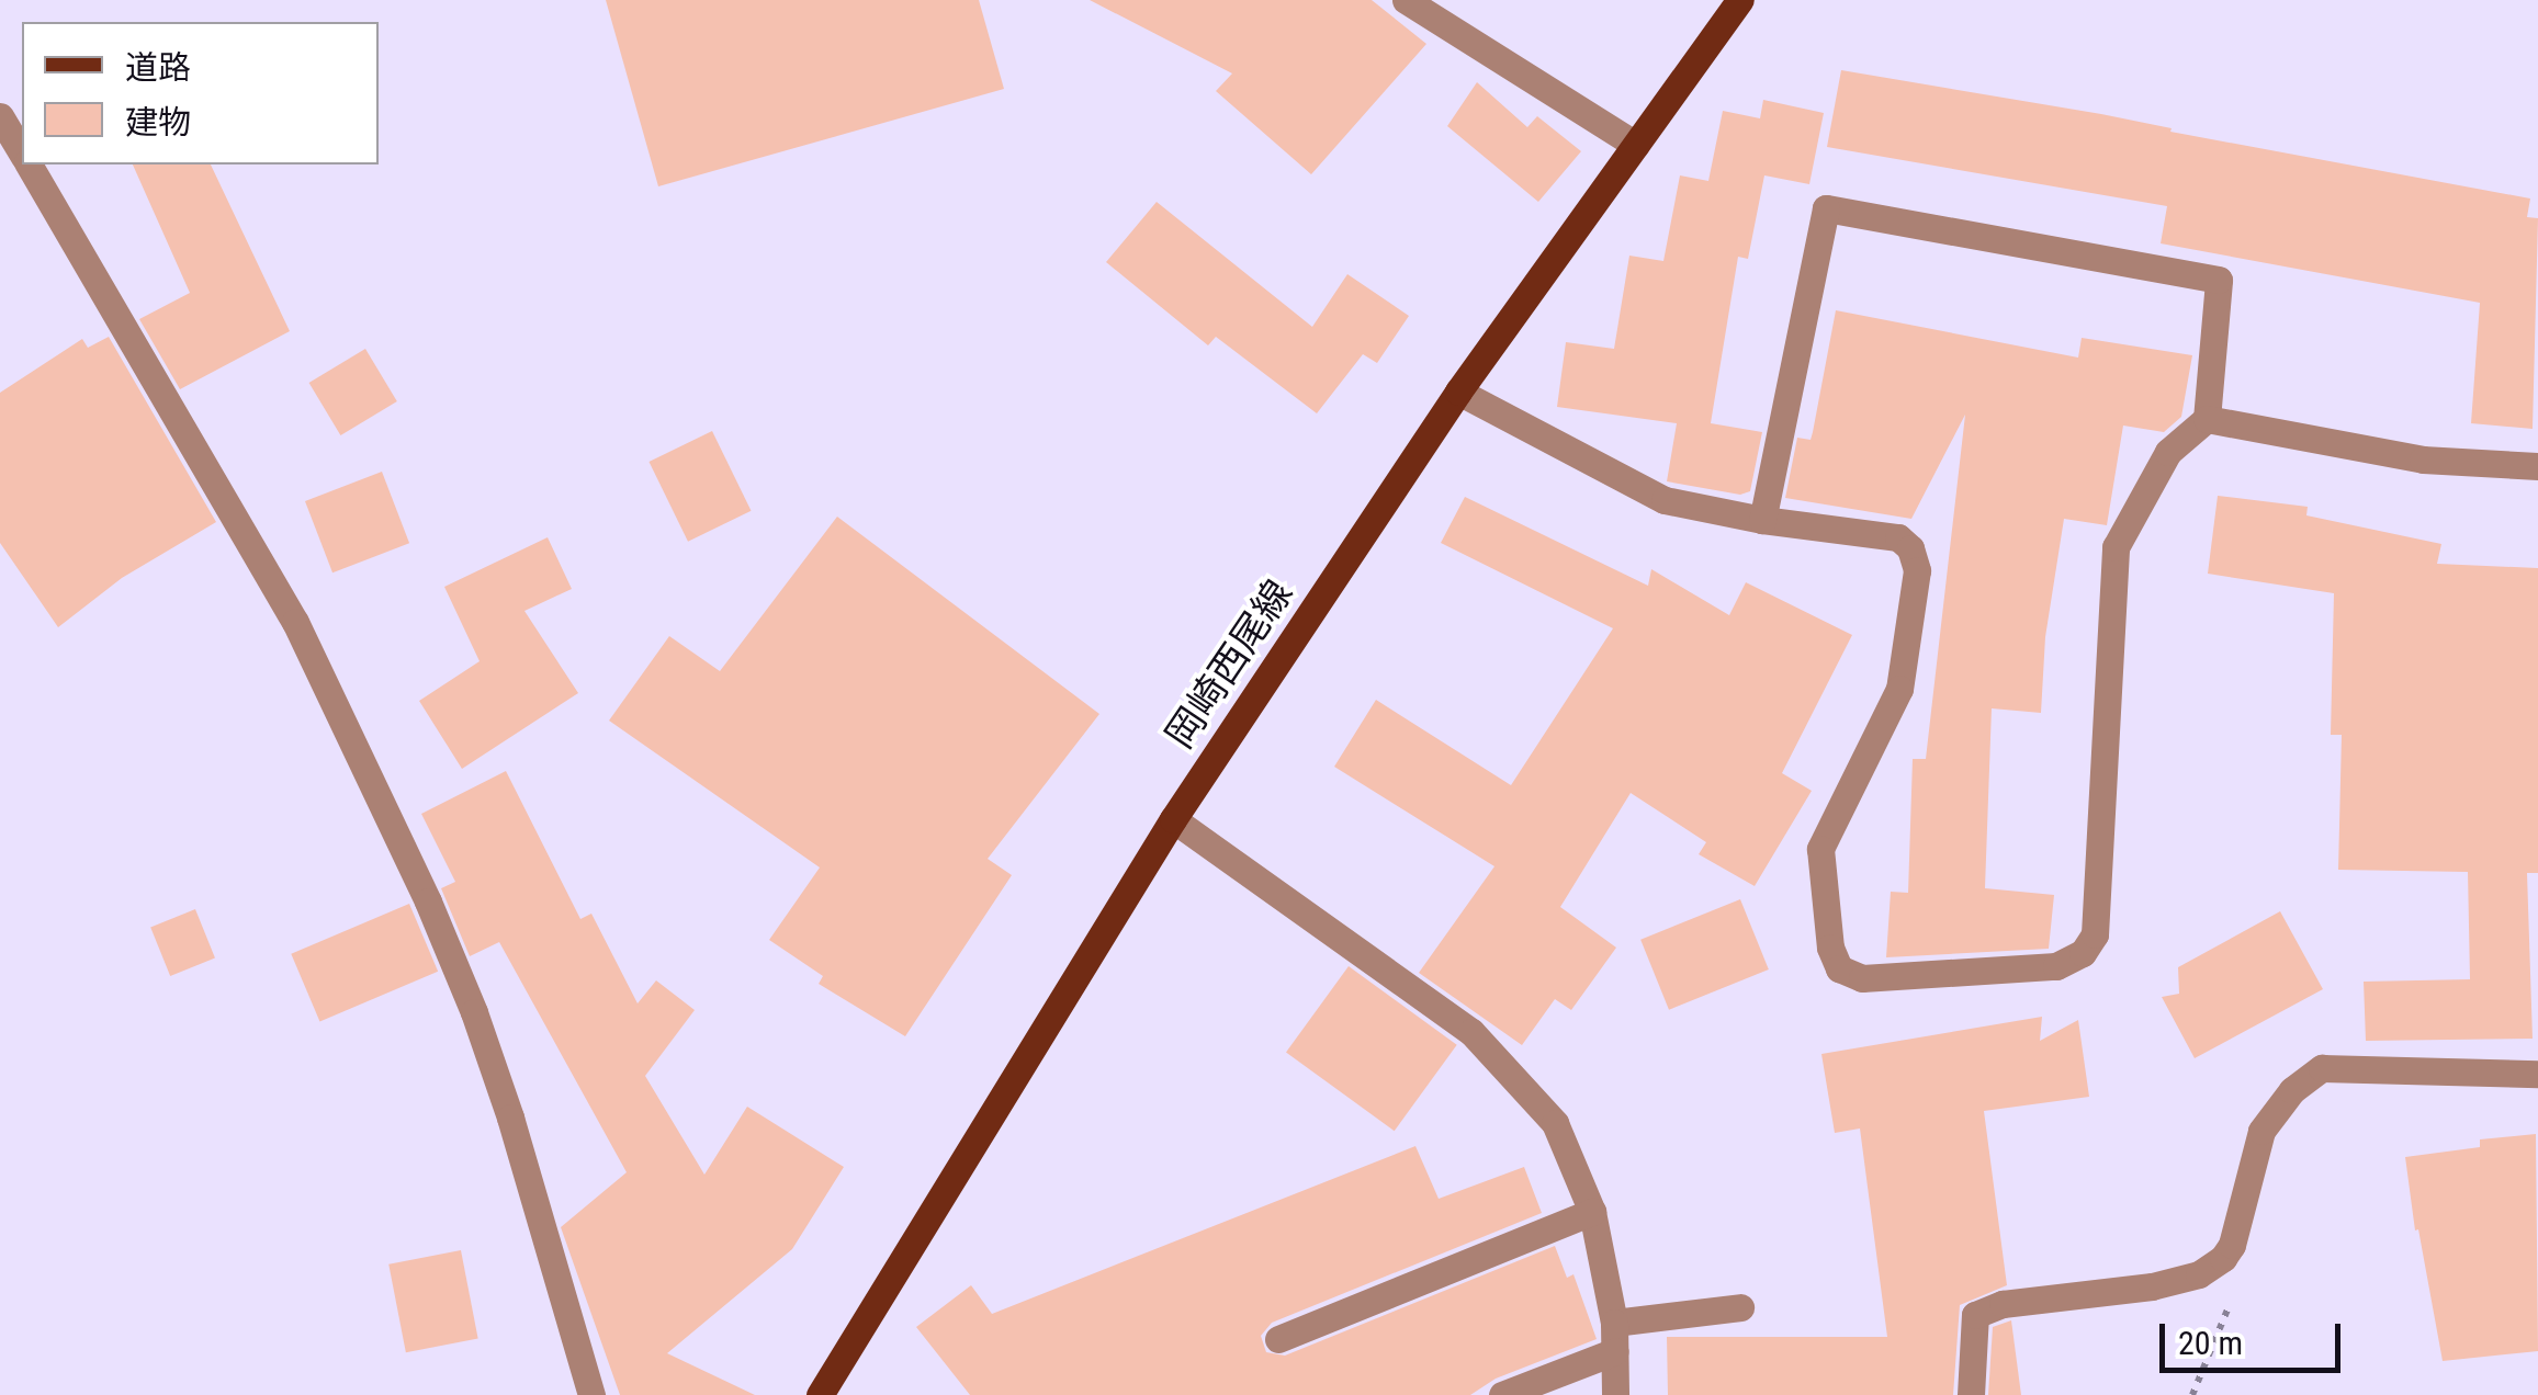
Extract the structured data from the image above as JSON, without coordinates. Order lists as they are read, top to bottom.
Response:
{
  "streets": {
    "main road": ["岡崎西尾線"]
  },
  "legend": ["道路", "建物"],
  "scale_bar": "20 m"
}
